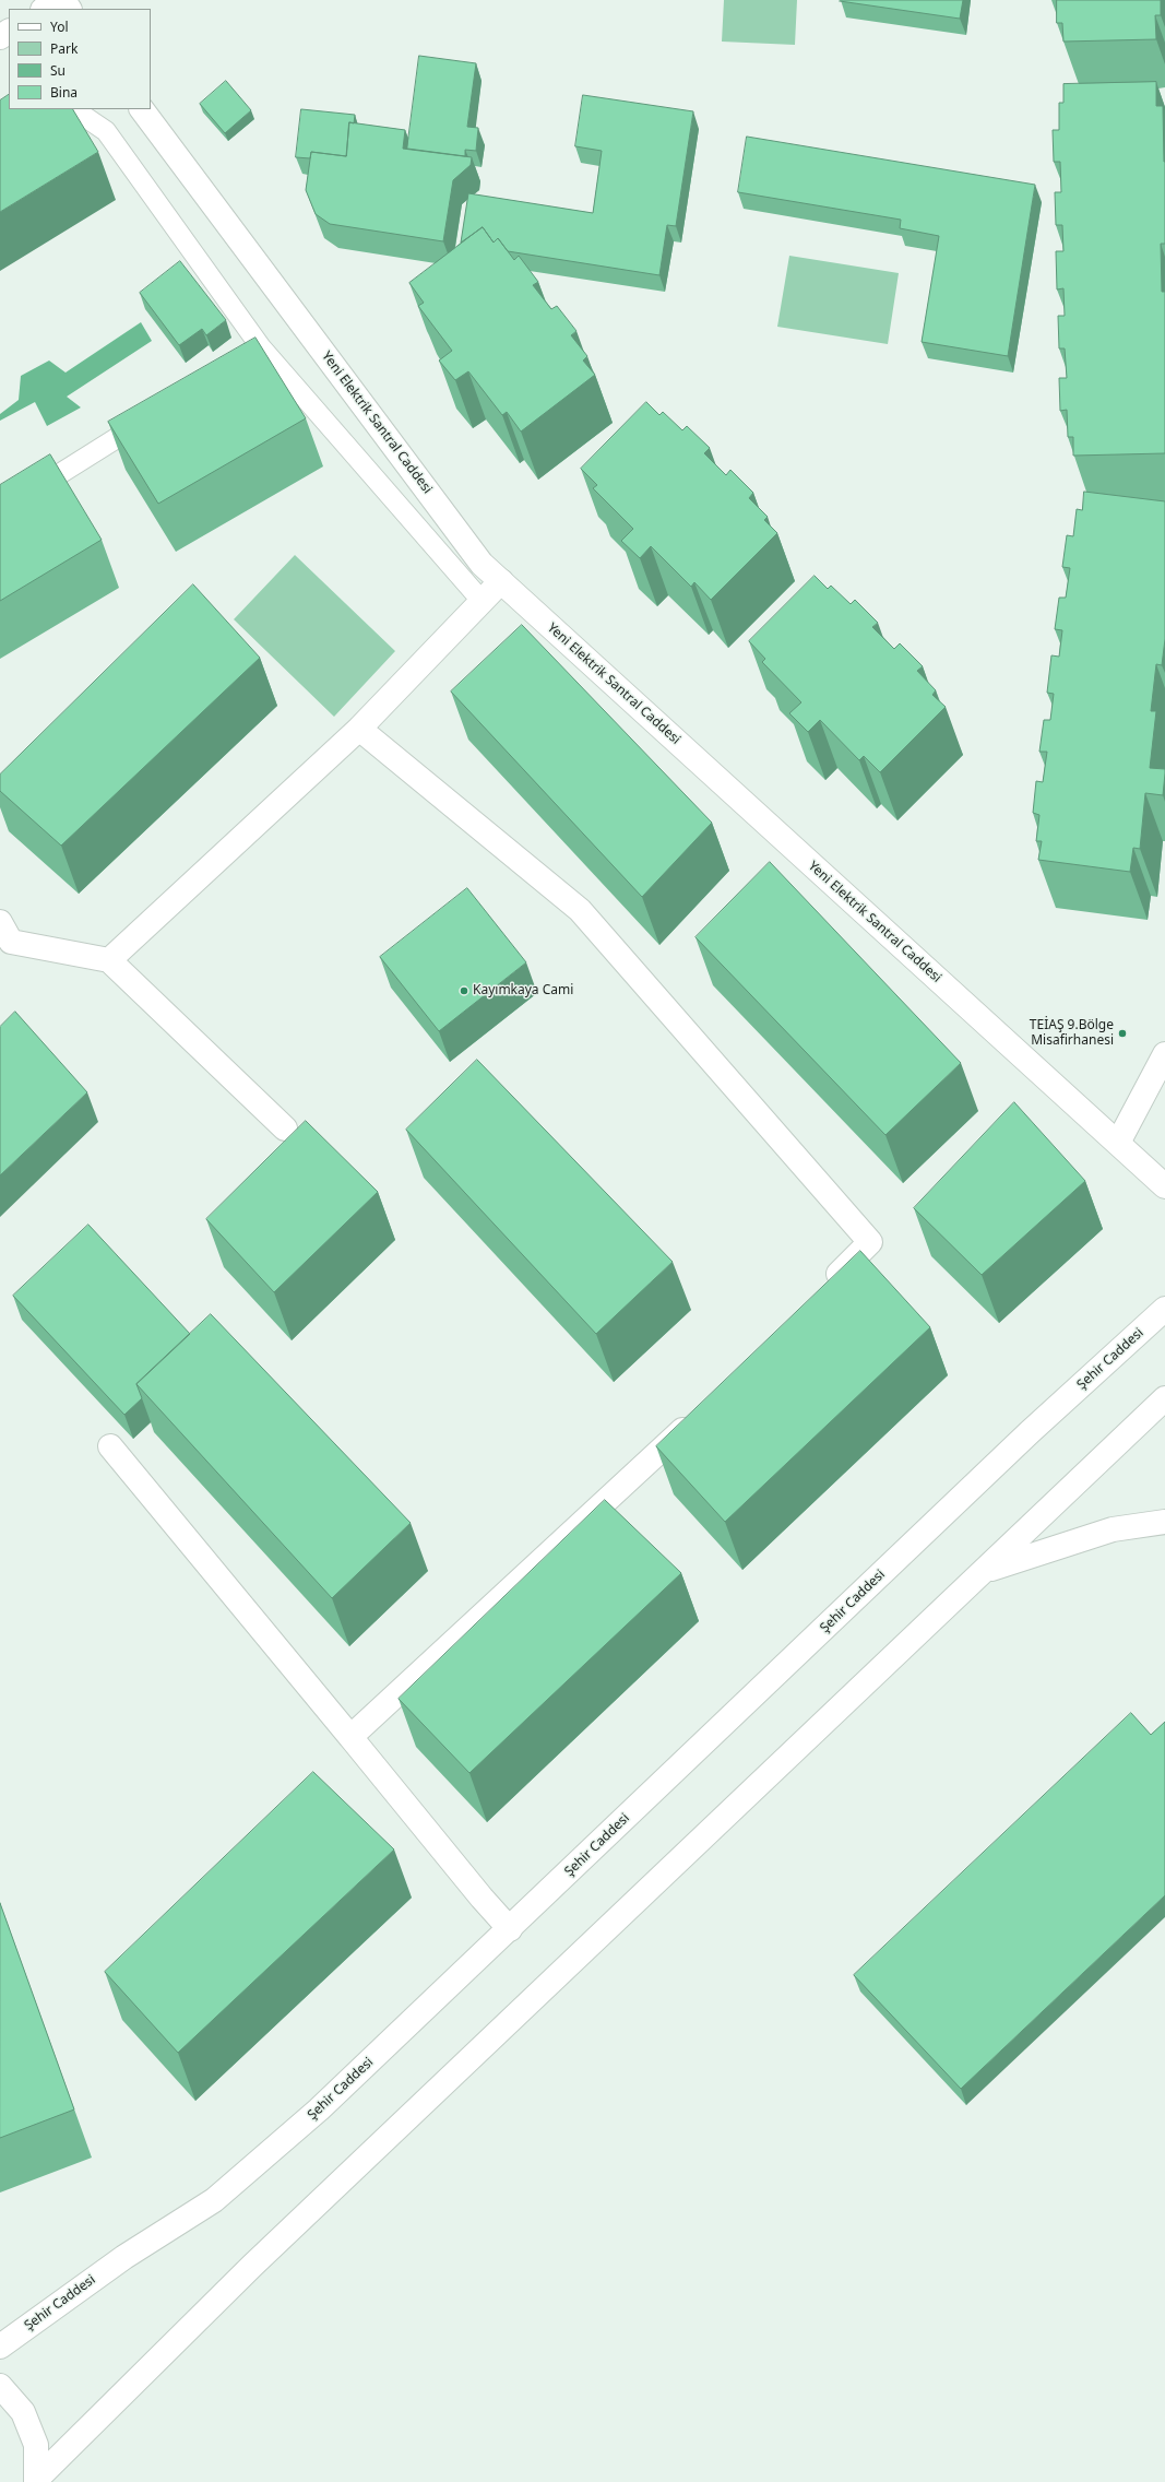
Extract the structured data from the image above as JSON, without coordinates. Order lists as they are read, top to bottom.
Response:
{
  "streets": {
    "street": ["Yeni Elektrik Santral Caddesi", "Şehir Caddesi"]
  },
  "places": ["Kayımkaya Cami", "TEİAŞ 9.Bölge Misafirhanesi"],
  "legend": [
    "Yol",
    "Park",
    "Su",
    "Bina"
  ]
}
